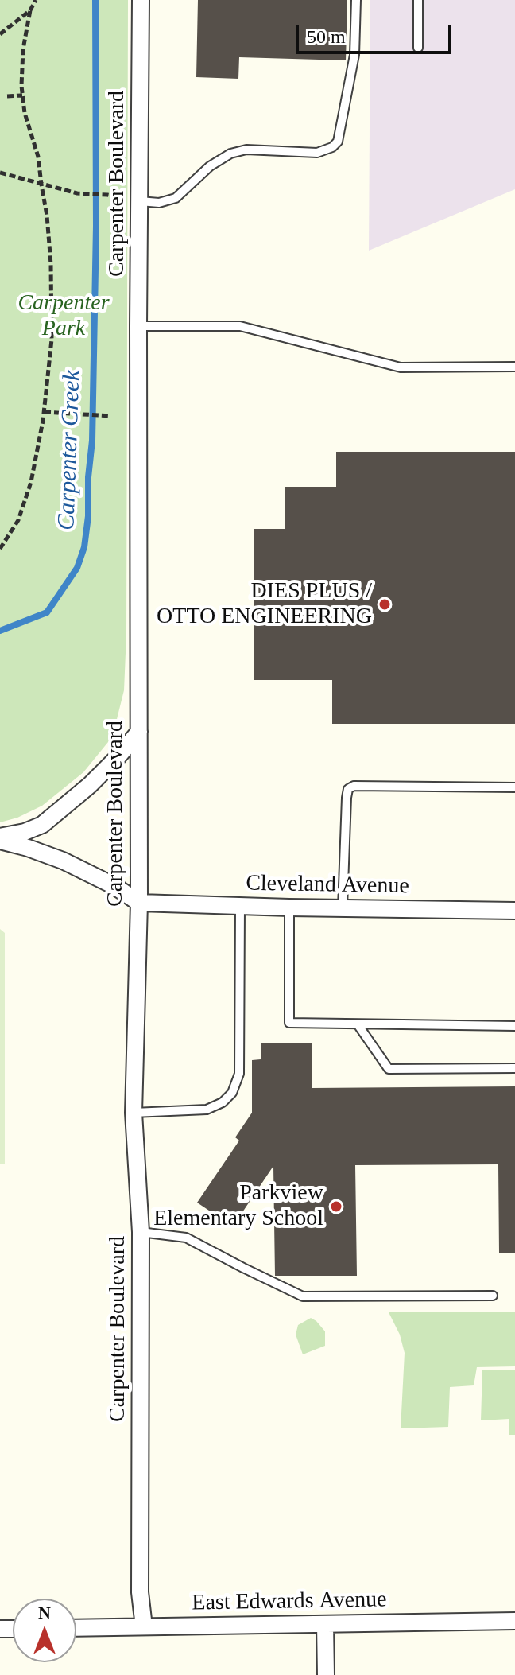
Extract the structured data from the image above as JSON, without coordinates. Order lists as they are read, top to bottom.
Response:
{
  "streets": {
    "street": ["Carpenter Boulevard", "Cleveland Avenue", "East Edwards Avenue"]
  },
  "crossings": [
    ["Carpenter Boulevard", "Cleveland Avenue"],
    ["Carpenter Boulevard", "East Edwards Avenue"]
  ],
  "water": ["Carpenter Creek"],
  "parks": ["Carpenter Park"],
  "places": ["DIES PLUS / OTTO ENGINEERING", "Parkview Elementary School"],
  "scale_bar": "50 m",
  "north": "top"
}
